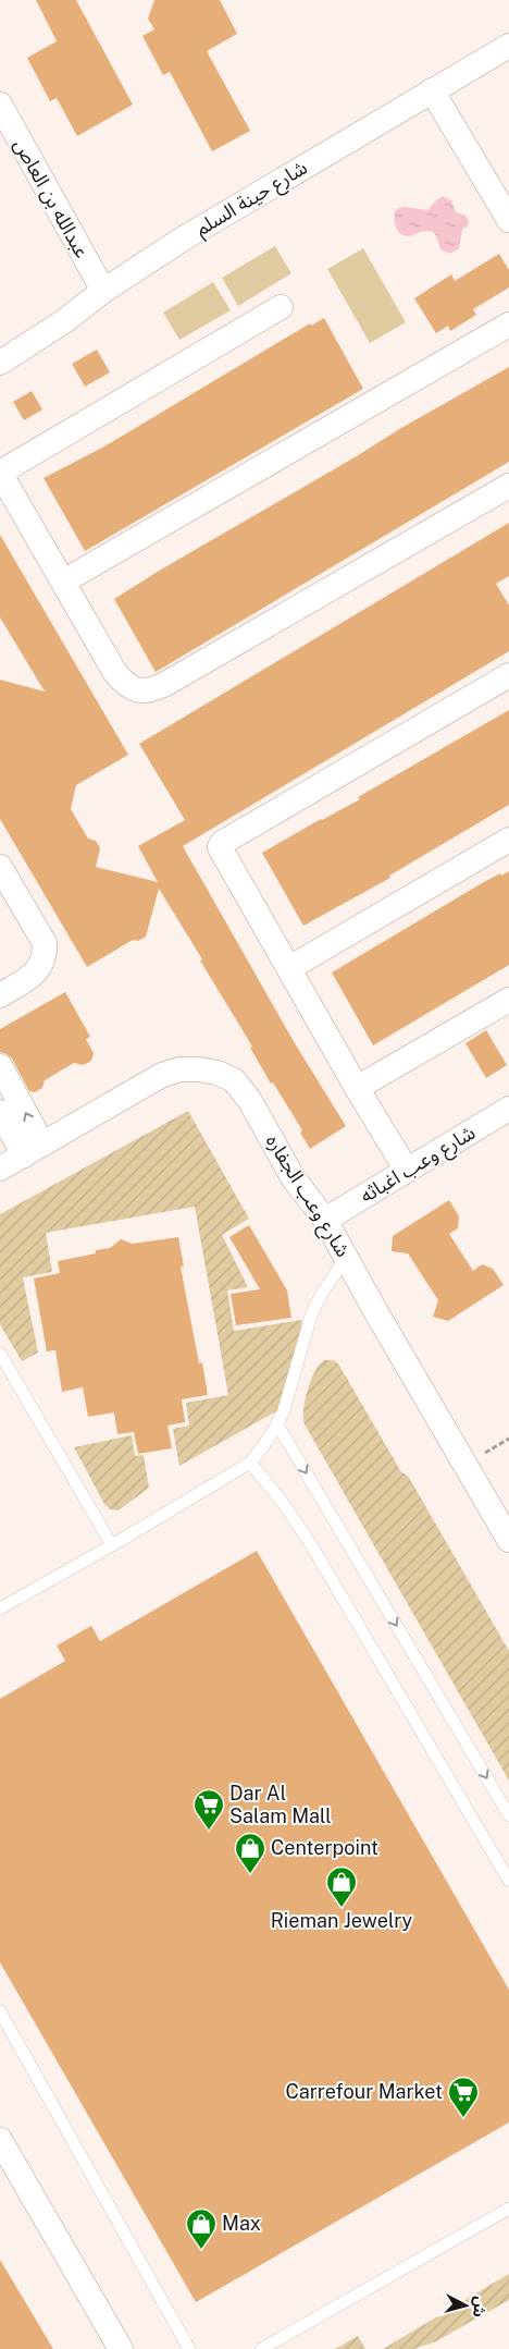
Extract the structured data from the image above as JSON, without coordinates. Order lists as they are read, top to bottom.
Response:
{
  "streets": {
    "street": [
      "عبدالله بن العاص",
      "شارع حينة السلم",
      "شارع وعب اغباثه",
      "شارع وعب الجفاره"
    ]
  },
  "crossings": [
    ["عبدالله بن العاص", "شارع حينة السلم"],
    ["شارع وعب اغباثه", "شارع وعب الجفاره"]
  ],
  "places": {
    "supermarket": ["Dar Al Salam Mall", "Carrefour Market"],
    "shop": ["Centerpoint", "Rieman Jewelry", "Max"]
  },
  "north": "right"
}
